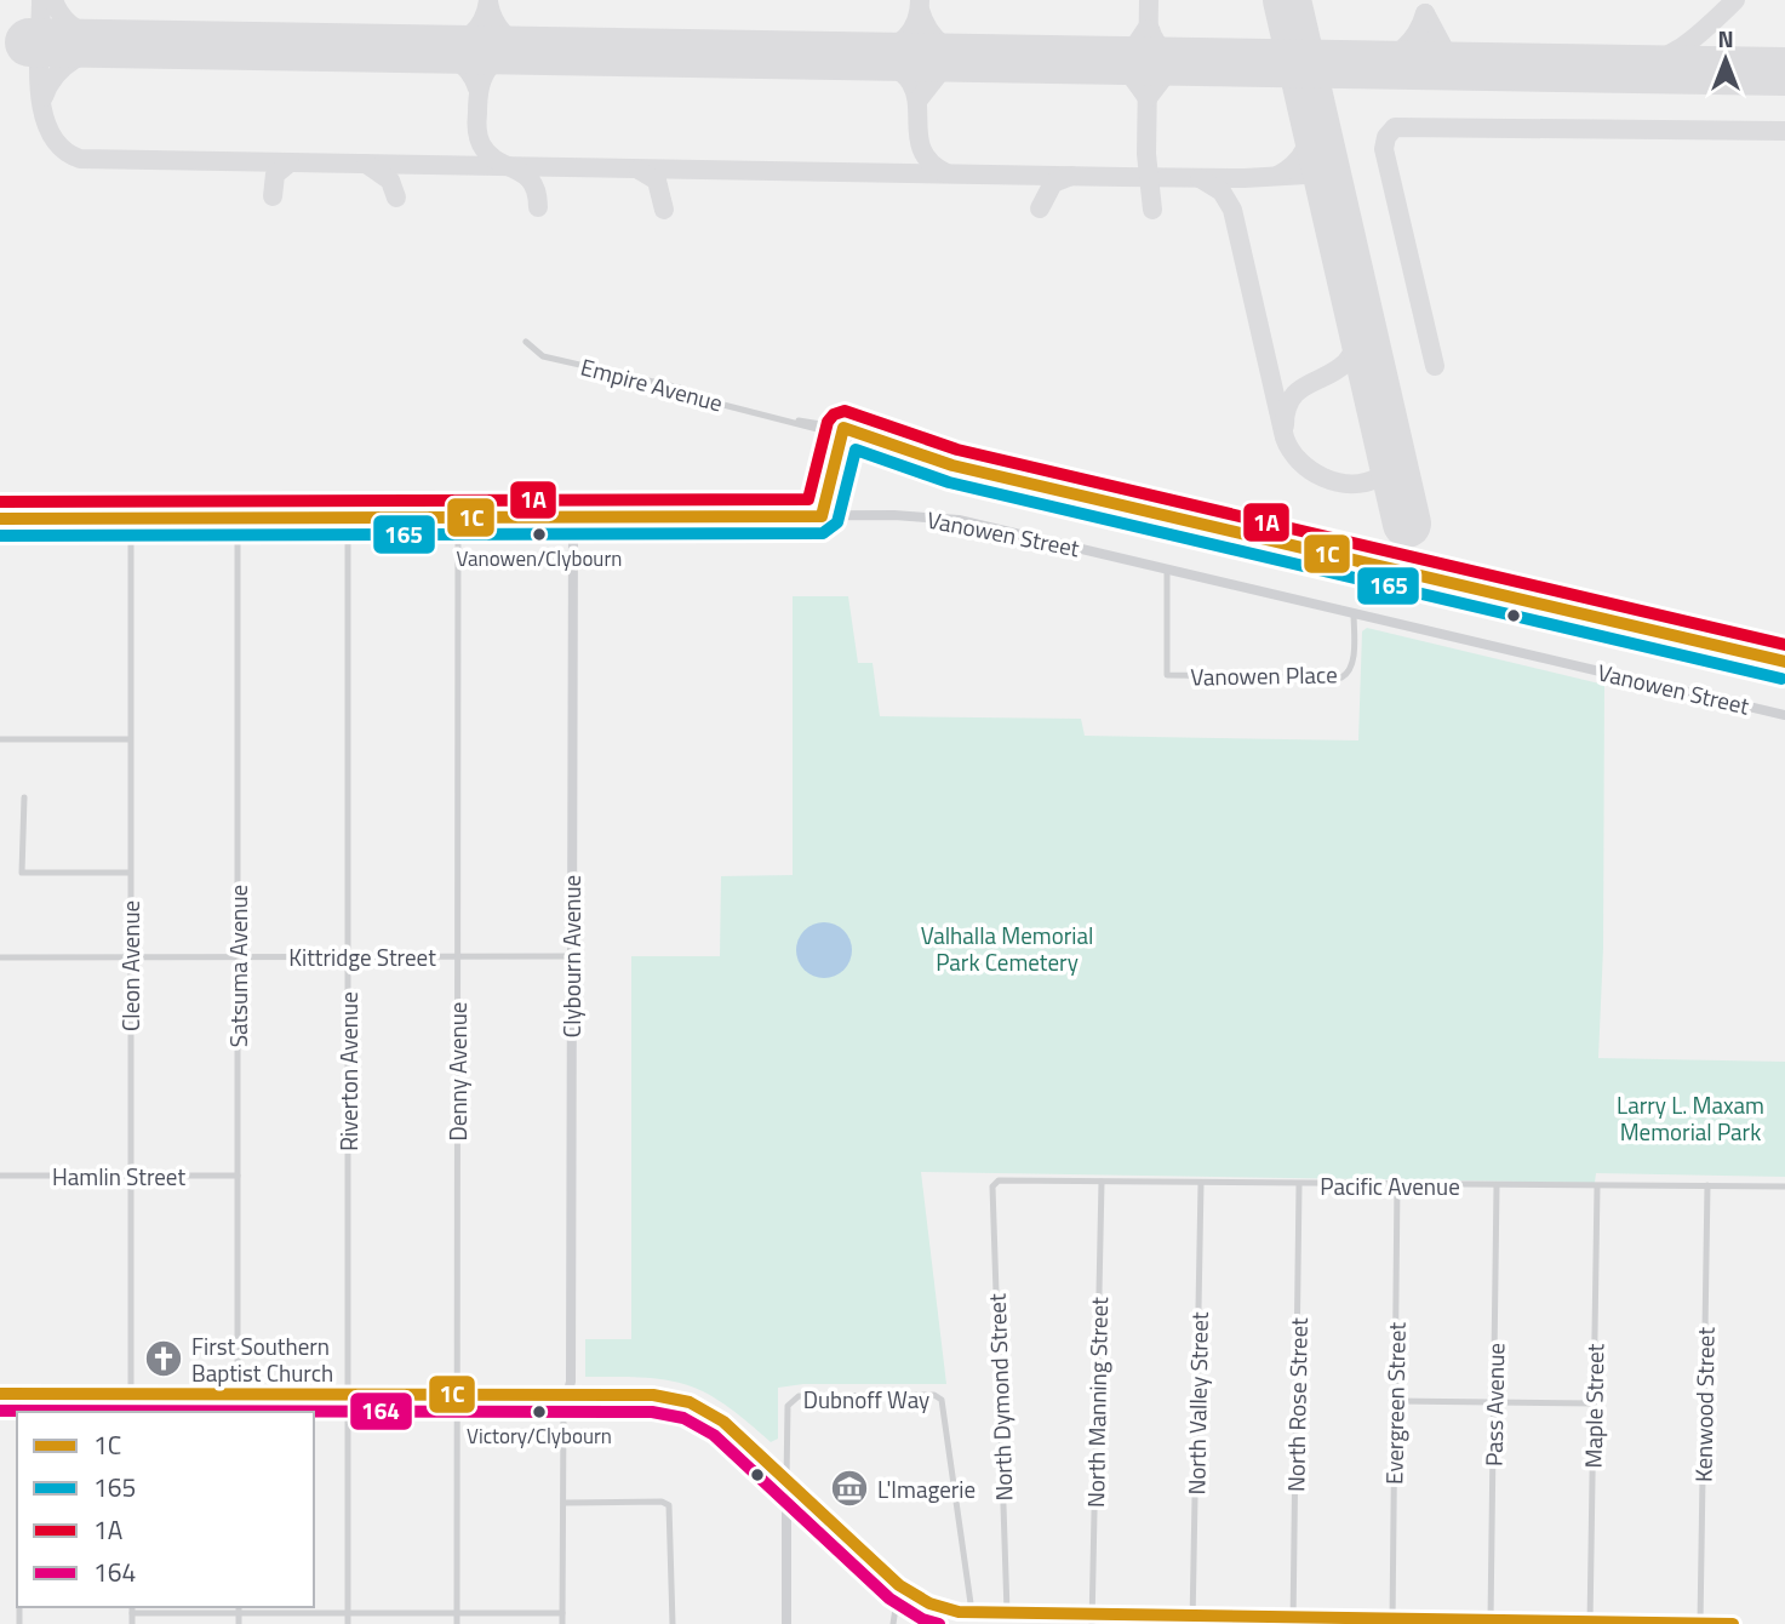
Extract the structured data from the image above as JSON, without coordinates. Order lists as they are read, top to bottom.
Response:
{
  "streets": {
    "main road": ["Empire Avenue", "Vanowen Street", "Clybourn Avenue"],
    "street": [
      "Vanowen Place",
      "Kittridge Street",
      "Cleon Avenue",
      "Satsuma Avenue",
      "Riverton Avenue",
      "Denny Avenue",
      "Hamlin Street",
      "Pacific Avenue",
      "North Dymond Street",
      "Dubnoff Way",
      "North Manning Street",
      "North Valley Street",
      "Evergreen Street",
      "North Rose Street",
      "Pass Avenue",
      "Kenwood Street",
      "Maple Street"
    ]
  },
  "crossings": [
    ["Vanowen Street", "Vanowen Place"],
    ["Vanowen Street", "Clybourn Avenue"],
    ["Vanowen Street", "Cleon Avenue"],
    ["Vanowen Street", "Satsuma Avenue"],
    ["Vanowen Street", "Riverton Avenue"],
    ["Vanowen Street", "Denny Avenue"],
    ["Kittridge Street", "Clybourn Avenue"],
    ["Kittridge Street", "Cleon Avenue"],
    ["Kittridge Street", "Satsuma Avenue"],
    ["Kittridge Street", "Riverton Avenue"],
    ["Kittridge Street", "Denny Avenue"],
    ["Cleon Avenue", "Hamlin Street"],
    ["Satsuma Avenue", "Hamlin Street"],
    ["Pacific Avenue", "North Dymond Street"],
    ["Pacific Avenue", "North Manning Street"],
    ["Pacific Avenue", "North Valley Street"],
    ["Pacific Avenue", "Evergreen Street"],
    ["Pacific Avenue", "North Rose Street"],
    ["Pacific Avenue", "Pass Avenue"],
    ["Pacific Avenue", "Kenwood Street"],
    ["Pacific Avenue", "Maple Street"]
  ],
  "parks": ["Valhalla Memorial Park Cemetery", "Larry L. Maxam Memorial Park"],
  "places": {
    "other": ["Vanowen/Clybourn", "Victory/Clybourn"],
    "church": ["First Southern Baptist Church"],
    "museum": ["L'Imagerie"]
  },
  "lines": [
    "transit line 1A",
    "transit line 1C",
    "transit line 165",
    "transit line 164"
  ],
  "legend": [
    "1C",
    "165",
    "1A",
    "164"
  ],
  "north": "top"
}
